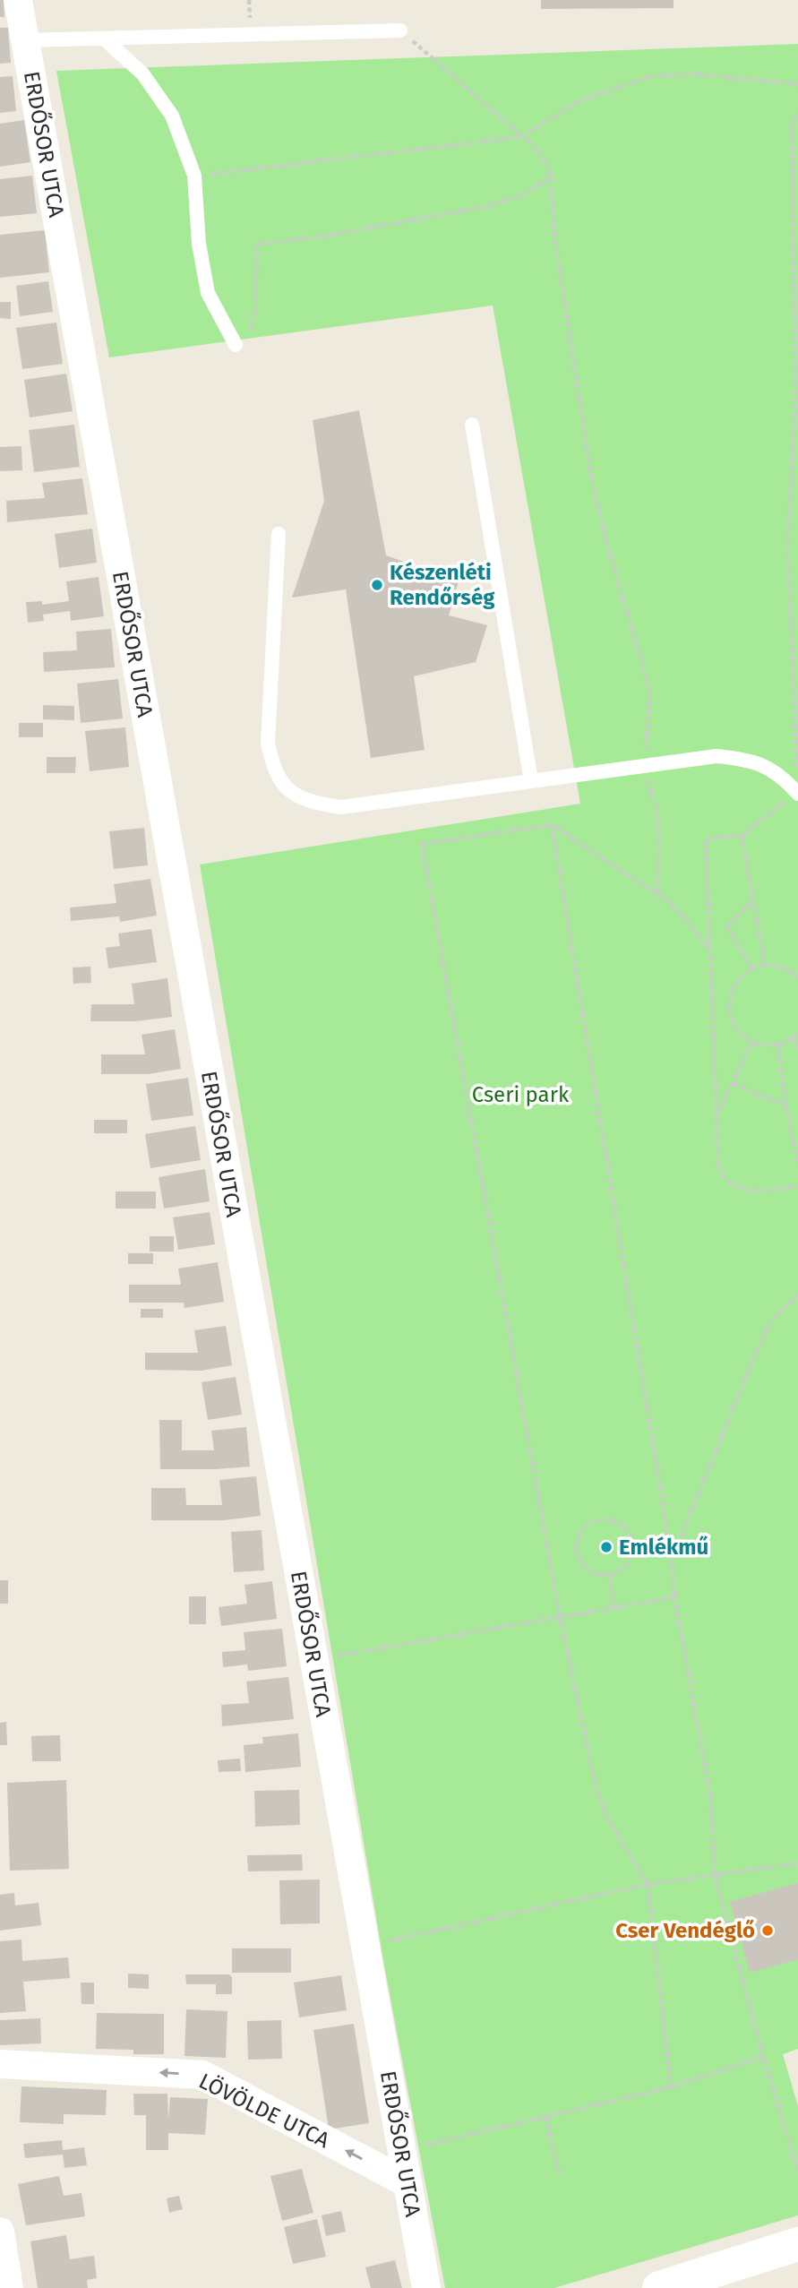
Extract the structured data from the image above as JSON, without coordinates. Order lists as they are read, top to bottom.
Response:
{
  "streets": {
    "street": ["ERDŐSOR UTCA", "LÖVÖLDE UTCA"]
  },
  "crossings": [
    ["ERDŐSOR UTCA", "LÖVÖLDE UTCA"]
  ],
  "one_way": ["LÖVÖLDE UTCA"],
  "parks": ["Cseri park"],
  "places": ["Készenléti Rendőrség", "Emlékmű", "Cser Vendéglő"]
}
